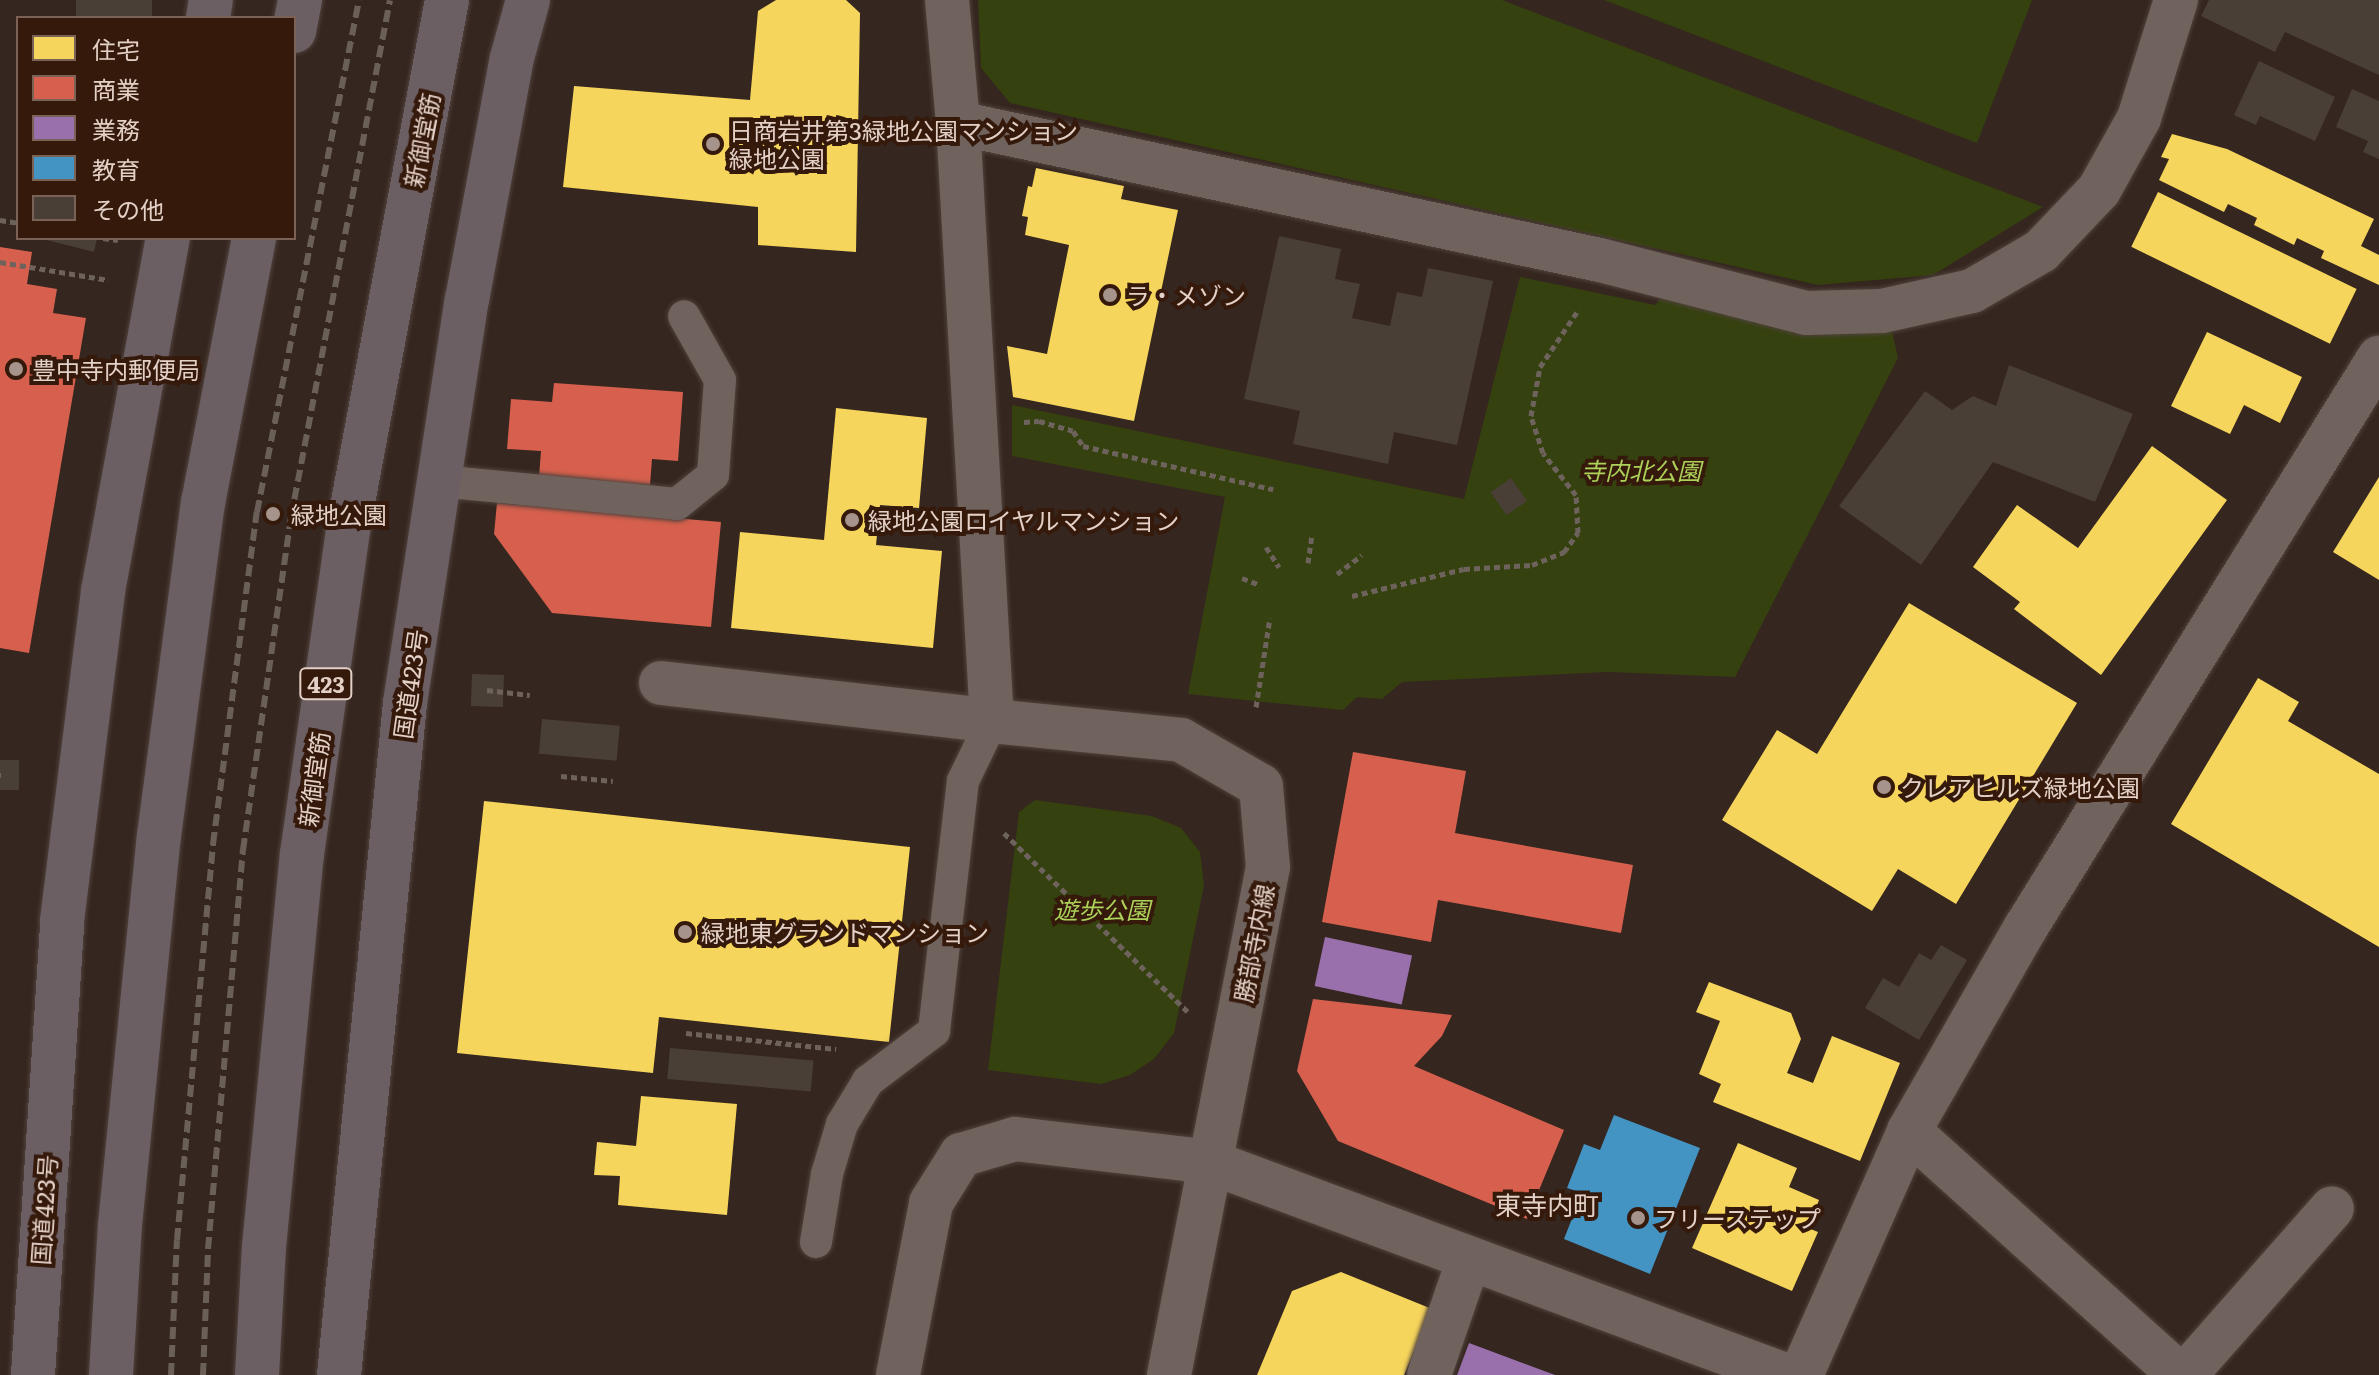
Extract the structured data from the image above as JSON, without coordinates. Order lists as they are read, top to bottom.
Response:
{
  "streets": {
    "highway": ["新御堂筋", "423", "国道423号"],
    "street": ["勝部寺内線"]
  },
  "districts": ["東寺内町"],
  "parks": ["寺内北公園", "遊歩公園"],
  "places": [
    "日商岩井第3緑地公園マンション 緑地公園",
    "ラ・メゾン",
    "豊中寺内郵便局",
    "緑地公園",
    "緑地公園ロイヤルマンション",
    "クレアヒルズ緑地公園",
    "緑地東グランドマンション",
    "フリーステップ"
  ],
  "legend": [
    "住宅",
    "商業",
    "業務",
    "教育",
    "その他"
  ]
}
